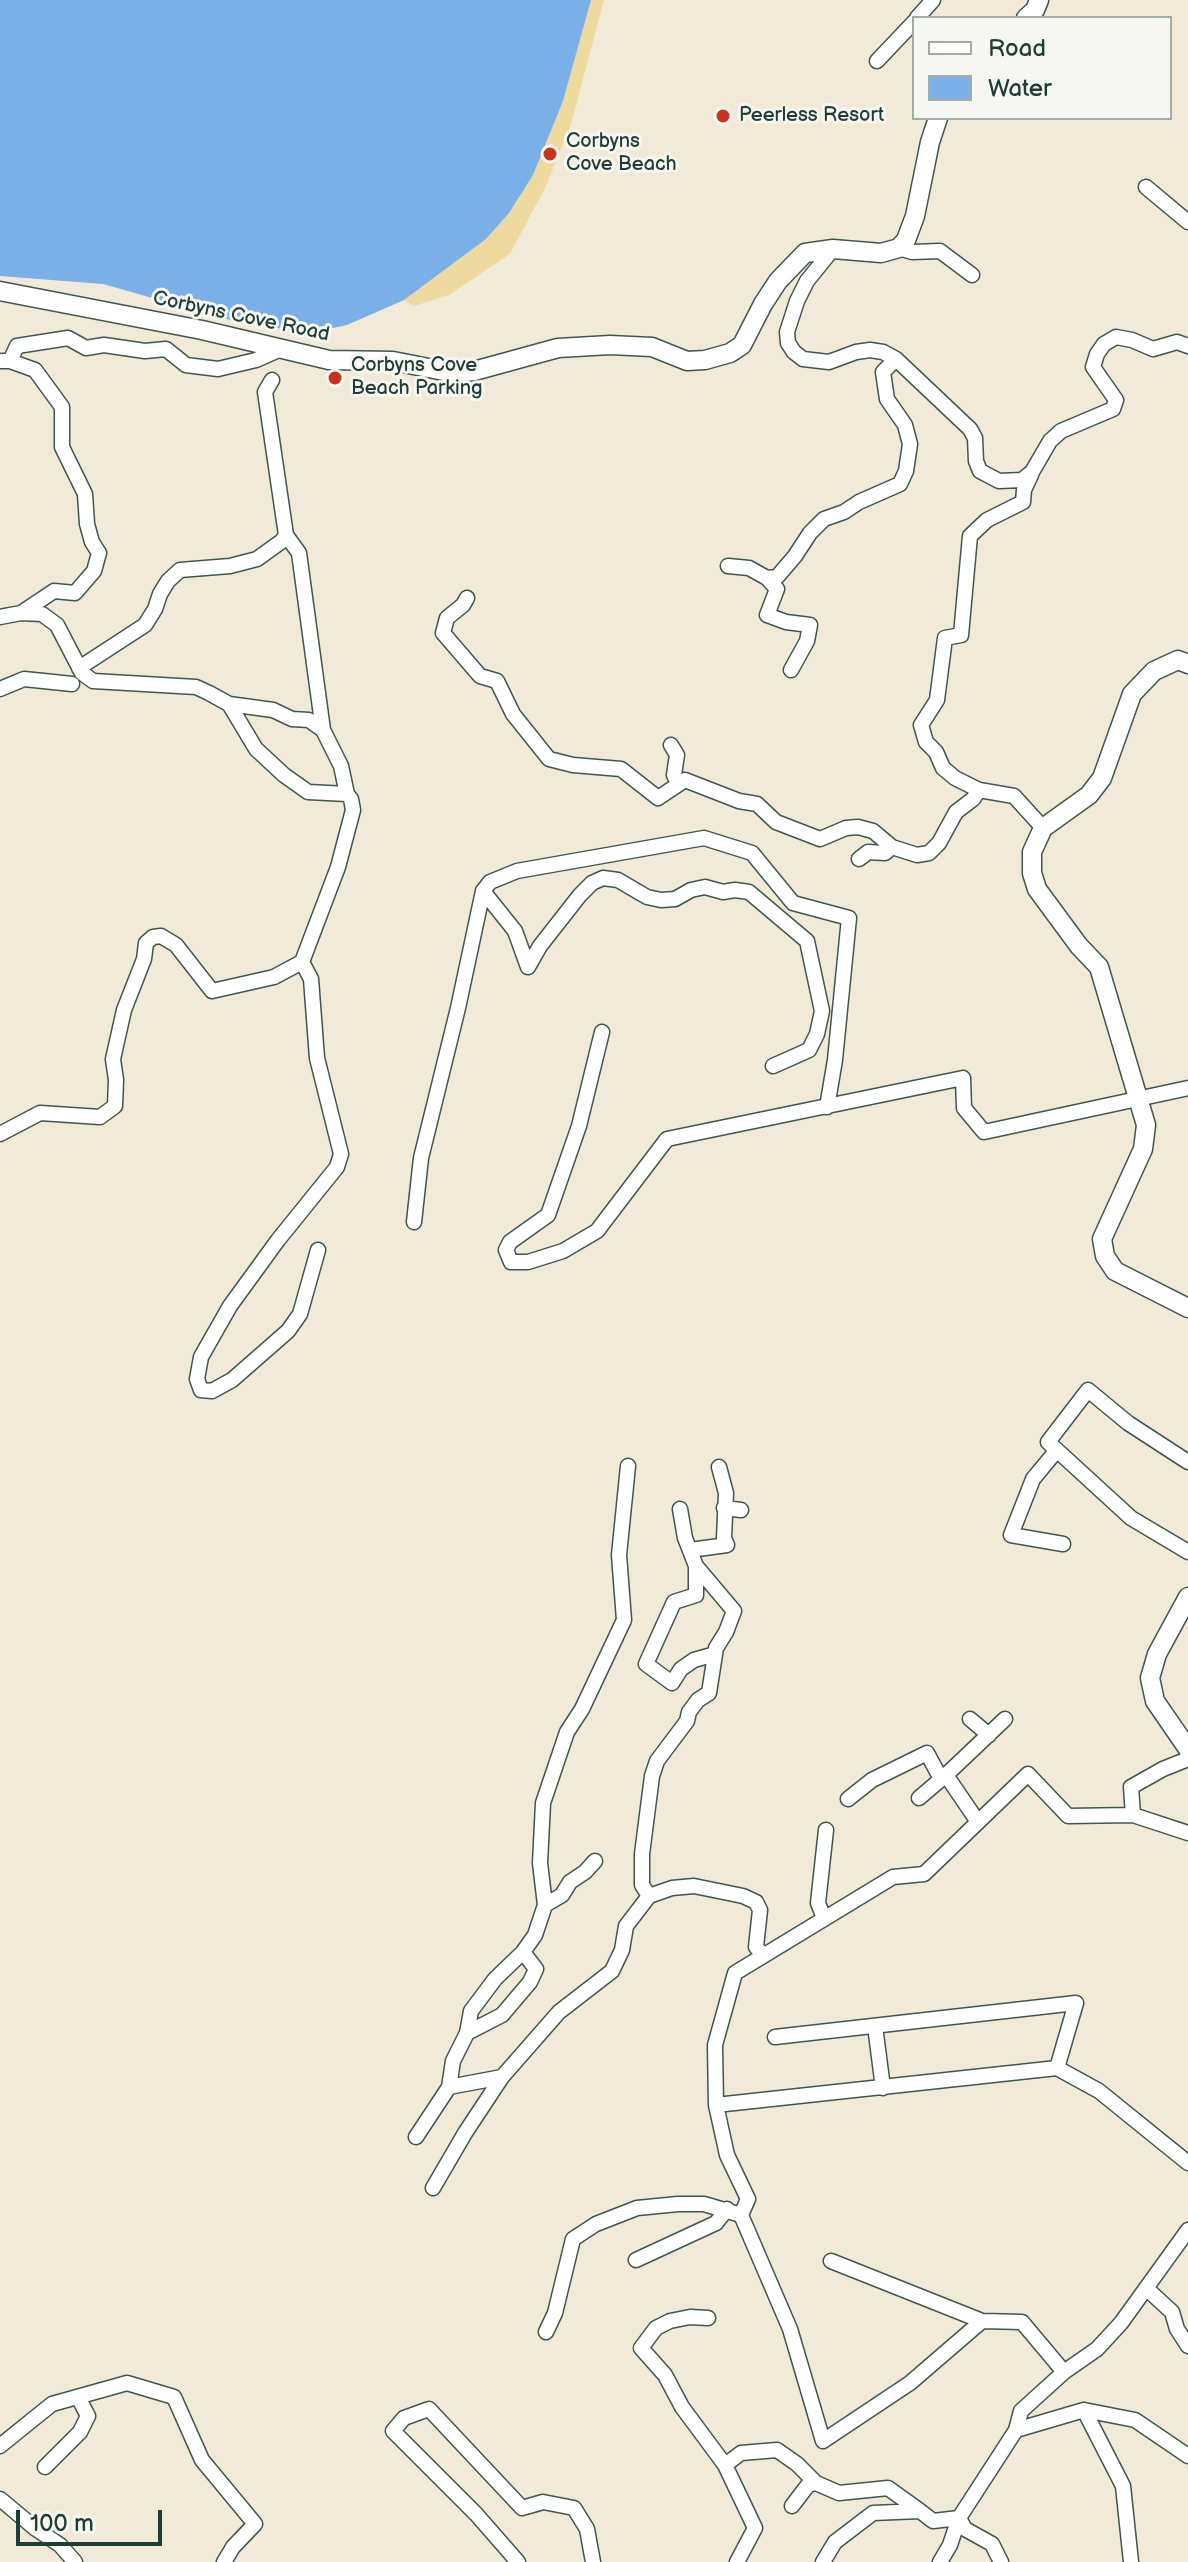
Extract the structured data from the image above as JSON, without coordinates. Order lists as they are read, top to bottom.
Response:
{
  "streets": {
    "main road": ["Corbyns Cove Road"]
  },
  "places": ["Peerless Resort", "Corbyns Cove Beach", "Corbyns Cove Beach Parking"],
  "legend": ["Road", "Water"],
  "scale_bar": "100 m"
}
